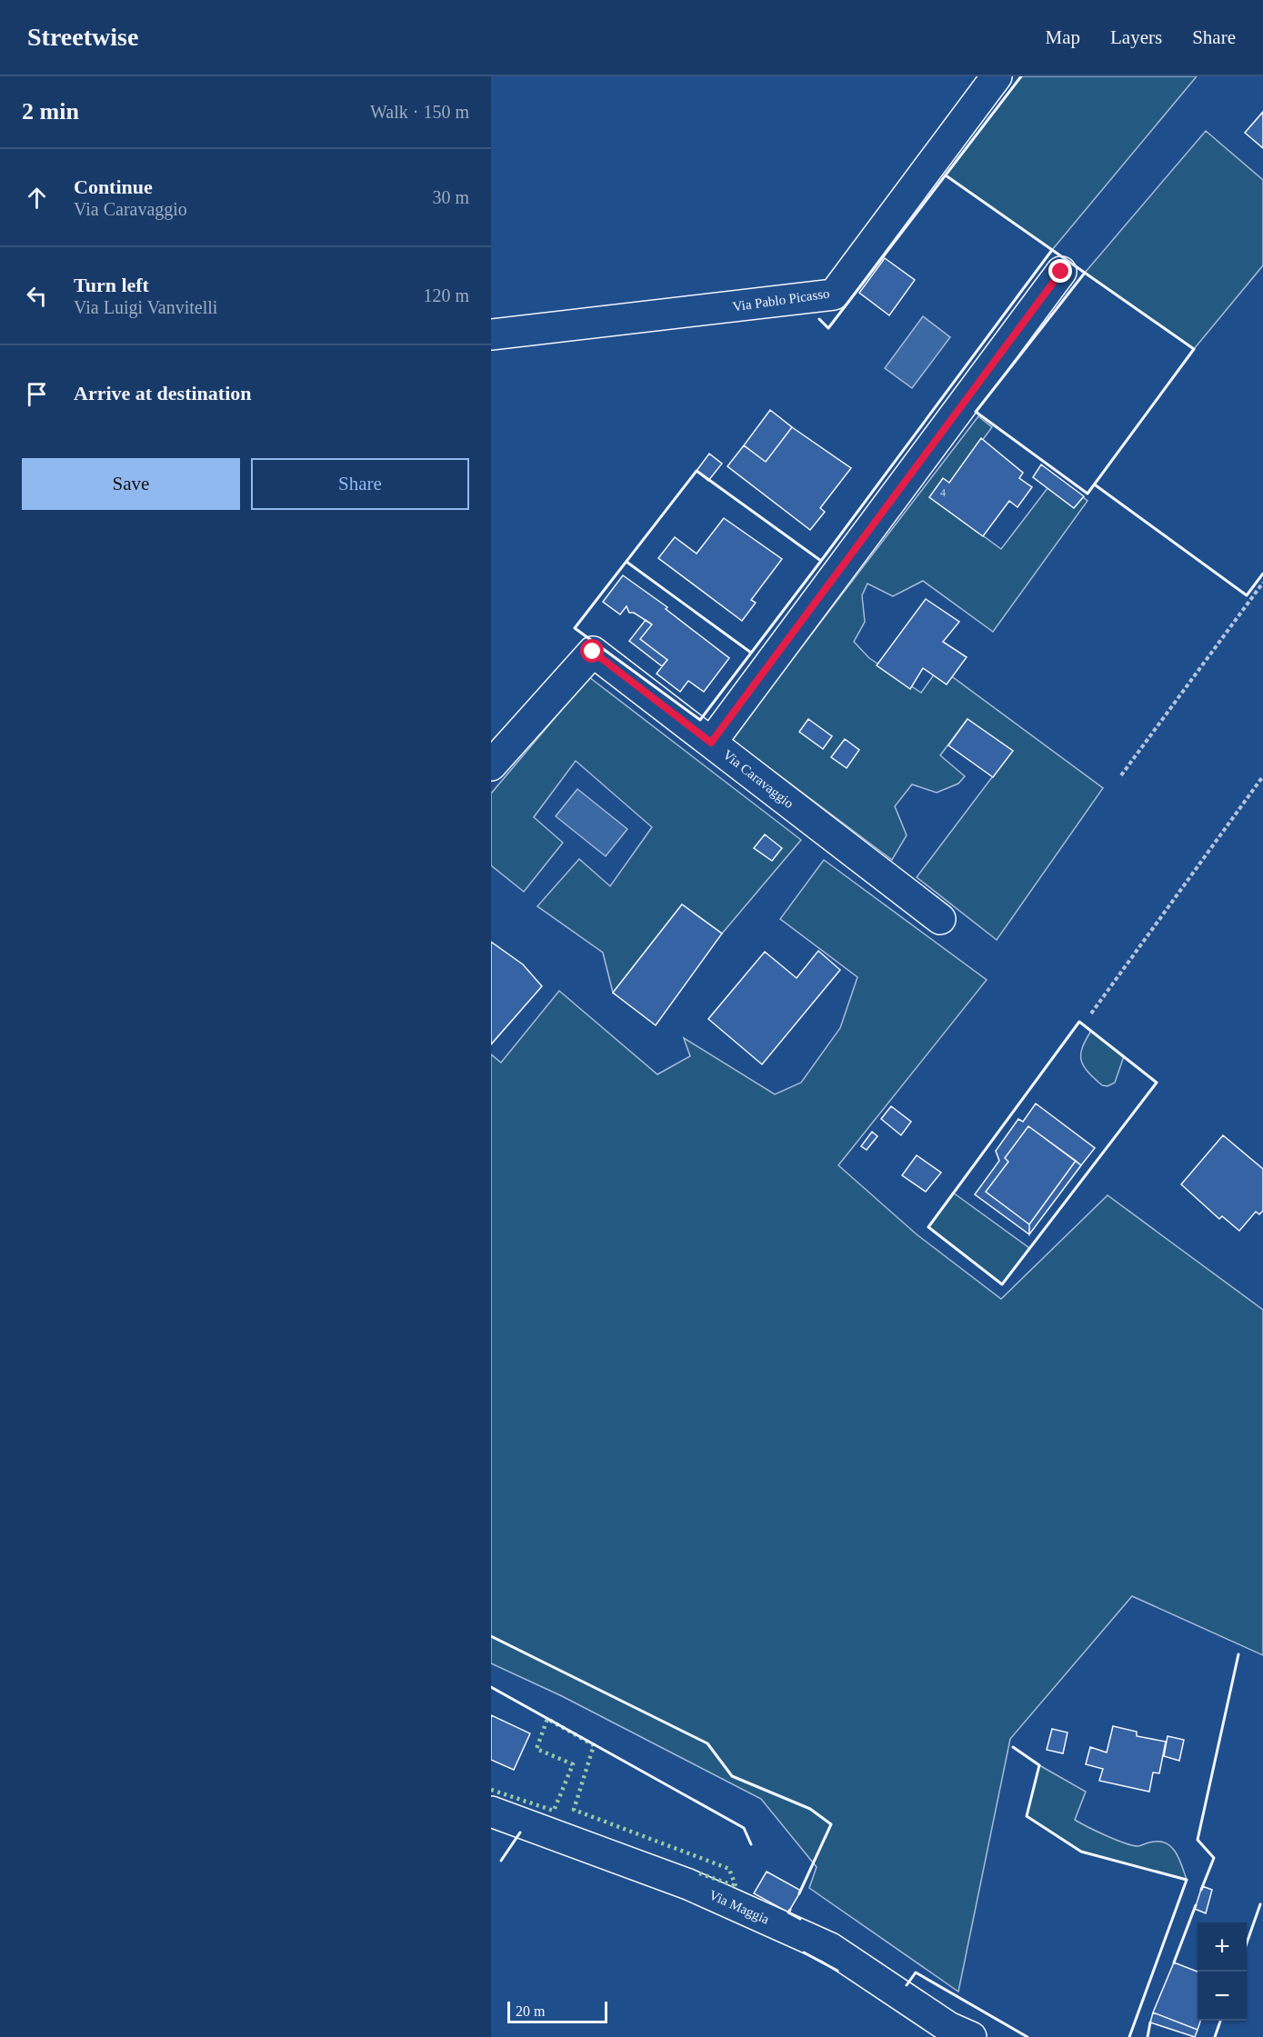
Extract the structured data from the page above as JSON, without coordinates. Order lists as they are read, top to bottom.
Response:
{
  "streets": {
    "street": ["Via Pablo Picasso", "Via Caravaggio", "Via Maggia"]
  },
  "house_numbers": ["4"],
  "scale_bar": "20 m",
  "page": {
    "header": "Streetwise",
    "nav": ["Map", "Layers", "Share"],
    "heading": ["2 min", "Walk · 150 m"],
    "list": [
      ["Continue", "Via Caravaggio", "30 m"],
      ["Turn left", "Via Luigi Vanvitelli", "120 m"],
      "Arrive at destination"
    ],
    "buttons": ["Save", "Share"],
    "map_buttons": ["+", "−"],
    "scale": "20 m"
  }
}
